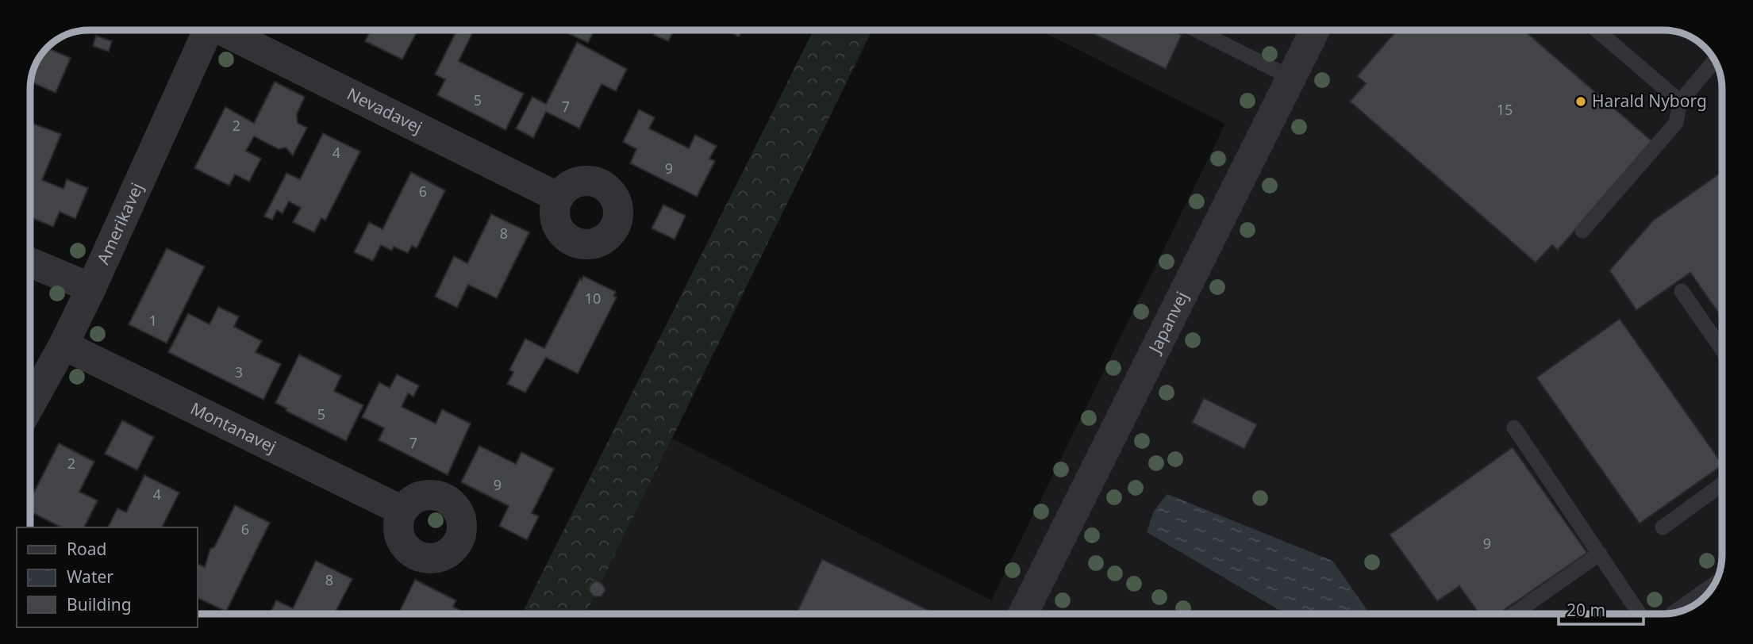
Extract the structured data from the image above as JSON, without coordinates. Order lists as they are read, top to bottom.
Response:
{
  "streets": {
    "street": [
      "Nevadavej",
      "Amerikavej",
      "Japanvej",
      "Montanavej"
    ]
  },
  "crossings": [
    ["Amerikavej", "Montanavej"]
  ],
  "places": ["Harald Nyborg"],
  "house_numbers": [
    "5",
    "7",
    "15",
    "2",
    "4",
    "9",
    "6",
    "8",
    "10",
    "1",
    "3",
    "5",
    "7",
    "2",
    "9",
    "4",
    "6",
    "9",
    "8"
  ],
  "legend": ["Road", "Water", "Building"],
  "scale_bar": "20 m"
}
